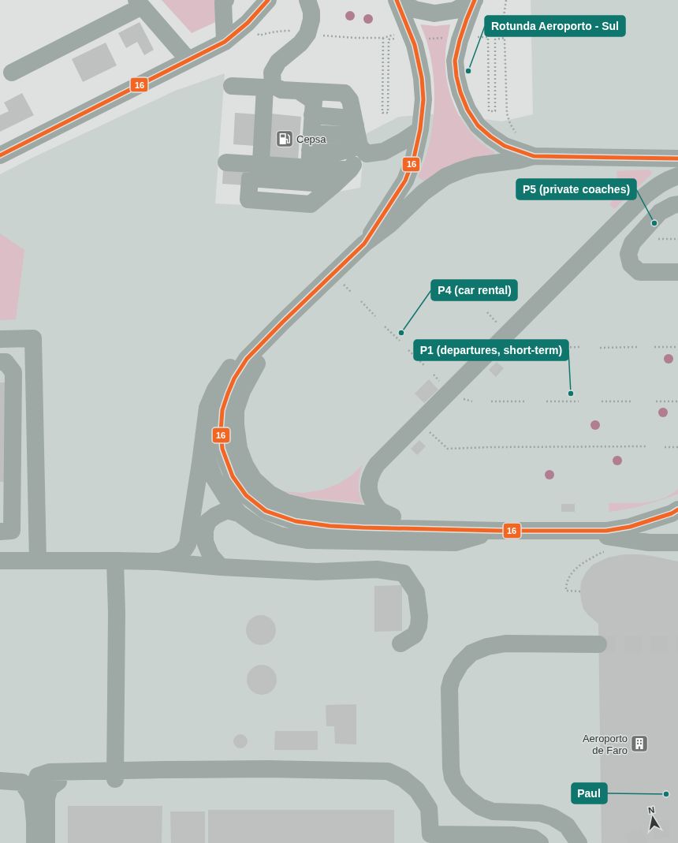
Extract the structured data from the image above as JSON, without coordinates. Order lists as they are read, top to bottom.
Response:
{
  "places": {
    "other": [
      "Rotunda Aeroporto - Sul",
      "P5 (private coaches)",
      "P4 (car rental)",
      "P1 (departures, short-term)",
      "Paul"
    ],
    "fuel station": ["Cepsa"],
    "building": ["Aeroporto de Faro"]
  },
  "lines": ["transit line 16"],
  "north": "top"
}
